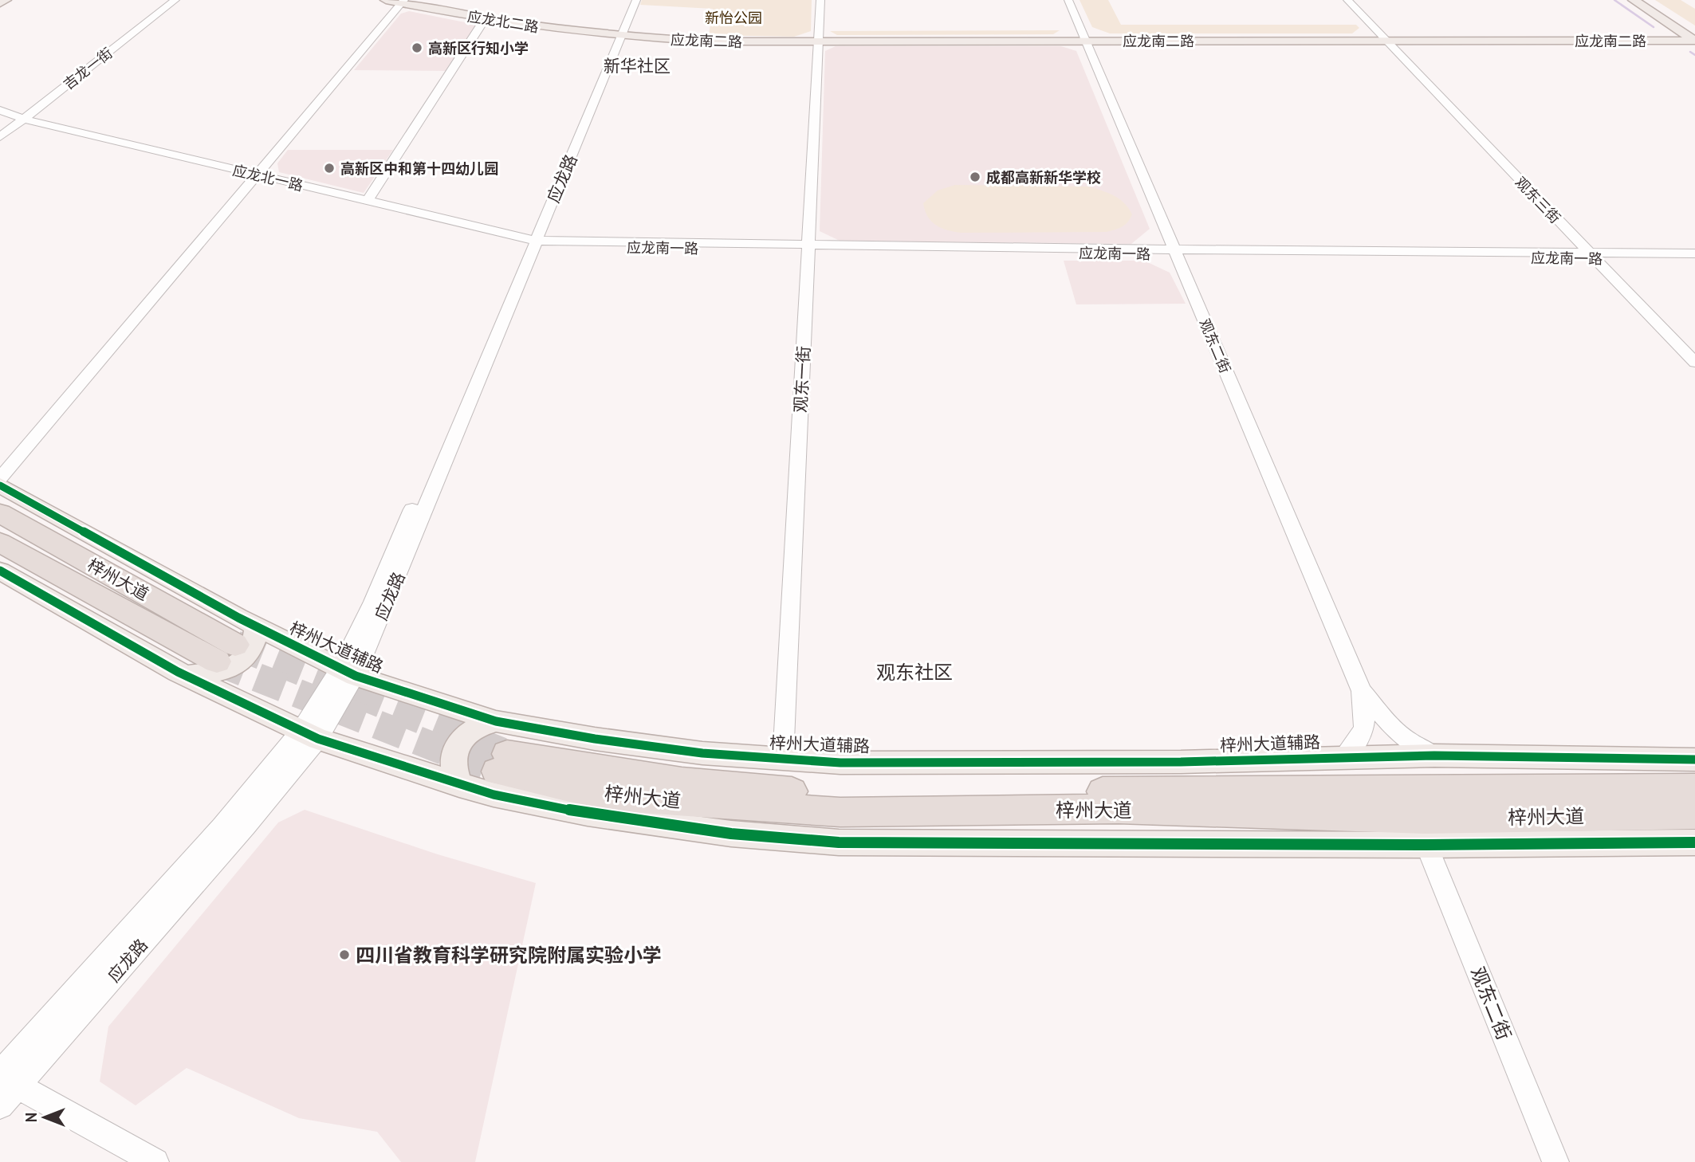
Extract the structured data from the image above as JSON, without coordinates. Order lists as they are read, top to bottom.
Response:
{
  "streets": {
    "highway": ["梓州大道"],
    "main road": ["应龙北二路", "应龙南二路", "梓州大道辅路"],
    "street": [
      "吉龙一街",
      "应龙北一路",
      "应龙路",
      "观东三街",
      "应龙南一路",
      "观东二街",
      "观东一街"
    ]
  },
  "crossings": [
    ["应龙北二路", "应龙南二路"],
    ["应龙北二路", "应龙路"],
    ["应龙南二路", "应龙路"],
    ["应龙南二路", "观东三街"],
    ["应龙南二路", "观东二街"],
    ["应龙南二路", "观东一街"],
    ["吉龙一街", "应龙北一路"],
    ["应龙北一路", "应龙路"],
    ["应龙北一路", "应龙南一路"],
    ["应龙路", "应龙南一路"],
    ["应龙路", "梓州大道辅路"],
    ["观东三街", "应龙南一路"],
    ["应龙南一路", "观东二街"],
    ["应龙南一路", "观东一街"],
    ["观东二街", "梓州大道"],
    ["观东二街", "梓州大道辅路"],
    ["观东一街", "梓州大道辅路"]
  ],
  "districts": ["新华社区", "观东社区"],
  "parks": ["新怡公园"],
  "places": [
    "高新区行知小学",
    "高新区中和第十四幼儿园",
    "成都高新新华学校",
    "四川省教育科学研究院附属实验小学"
  ],
  "north": "left"
}
